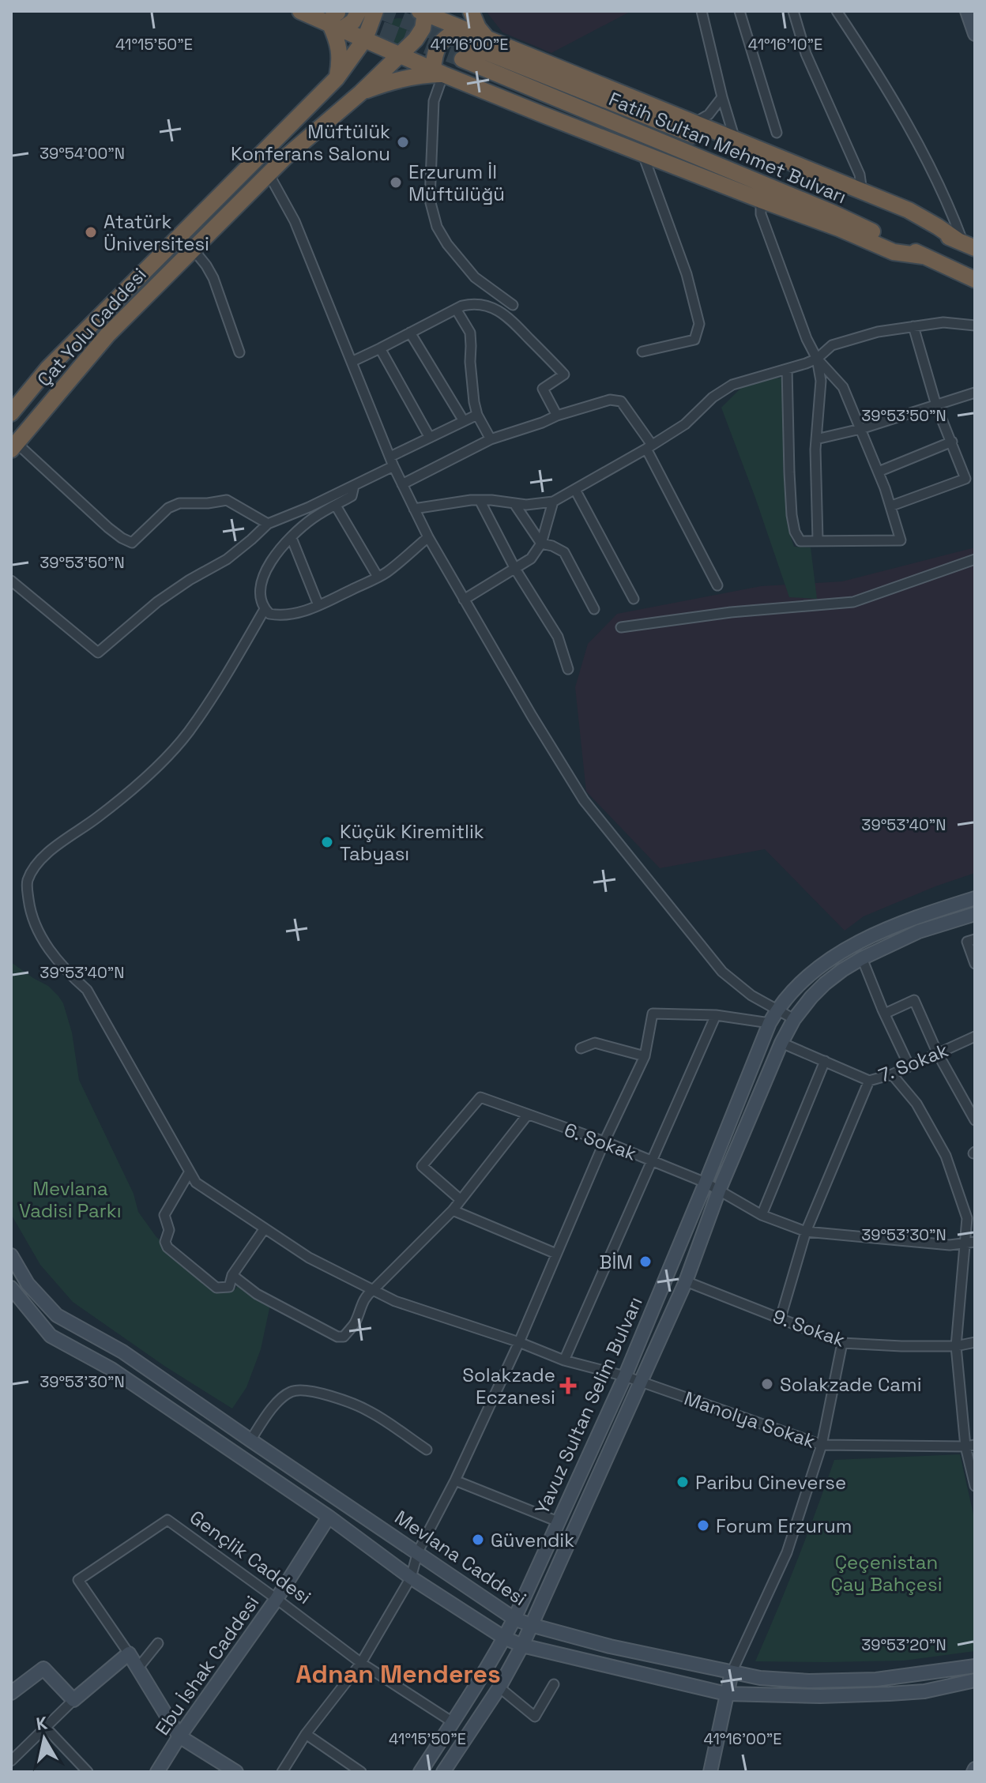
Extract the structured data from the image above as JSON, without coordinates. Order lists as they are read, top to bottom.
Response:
{
  "streets": {
    "highway": ["Fatih Sultan Mehmet Bulvarı", "Çat Yolu Caddesi"],
    "street": [
      "7. Sokak",
      "6. Sokak",
      "9. Sokak",
      "Yavuz Sultan Selim Bulvarı",
      "Manolya Sokak",
      "Gençlik Caddesi",
      "Mevlana Caddesi",
      "Ebu İshak Caddesi"
    ]
  },
  "crossings": [
    ["7. Sokak", "Yavuz Sultan Selim Bulvarı"],
    ["6. Sokak", "Yavuz Sultan Selim Bulvarı"],
    ["9. Sokak", "Yavuz Sultan Selim Bulvarı"],
    ["Yavuz Sultan Selim Bulvarı", "Manolya Sokak"],
    ["Yavuz Sultan Selim Bulvarı", "Gençlik Caddesi"],
    ["Yavuz Sultan Selim Bulvarı", "Mevlana Caddesi"],
    ["Gençlik Caddesi", "Ebu İshak Caddesi"]
  ],
  "districts": ["Adnan Menderes"],
  "parks": ["Mevlana Vadisi Parkı", "Çeçenistan Çay Bahçesi"],
  "places": {
    "other": [
      "Müftülük Konferans Salonu",
      "Erzurum İl Müftülüğü",
      "Atatürk Üniversitesi",
      "Küçük Kiremitlik Tabyası",
      "BİM",
      "Solakzade Cami",
      "Paribu Cineverse",
      "Forum Erzurum",
      "Güvendik"
    ],
    "health": ["Solakzade Eczanesi"]
  },
  "north": "top",
  "coordinates": [
    "41°15'50\"E",
    "41°16'00\"E",
    "41°16'10\"E",
    "39°54'00\"N",
    "39°53'50\"N",
    "39°53'40\"N",
    "39°53'30\"N",
    "39°53'20\"N"
  ]
}
